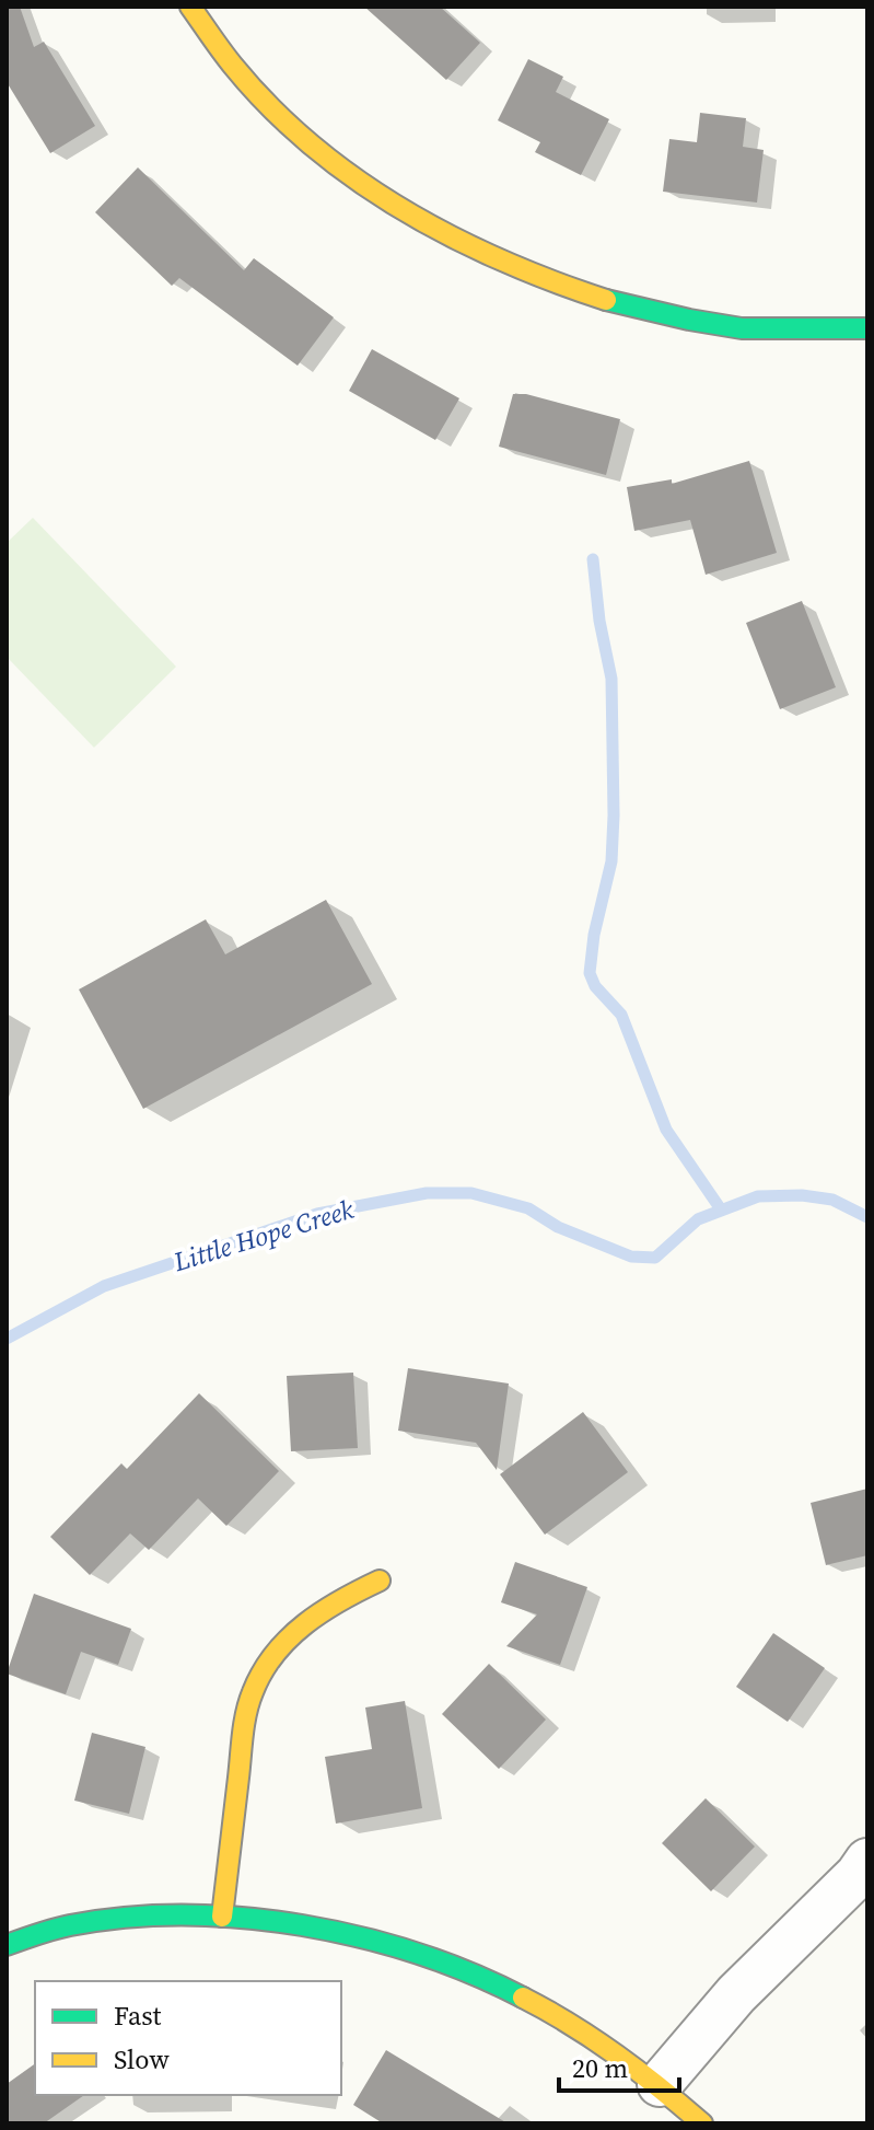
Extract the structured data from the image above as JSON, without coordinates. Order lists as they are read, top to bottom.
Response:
{
  "water": ["Little Hope Creek"],
  "legend": ["Fast", "Slow"],
  "scale_bar": "20 m"
}
